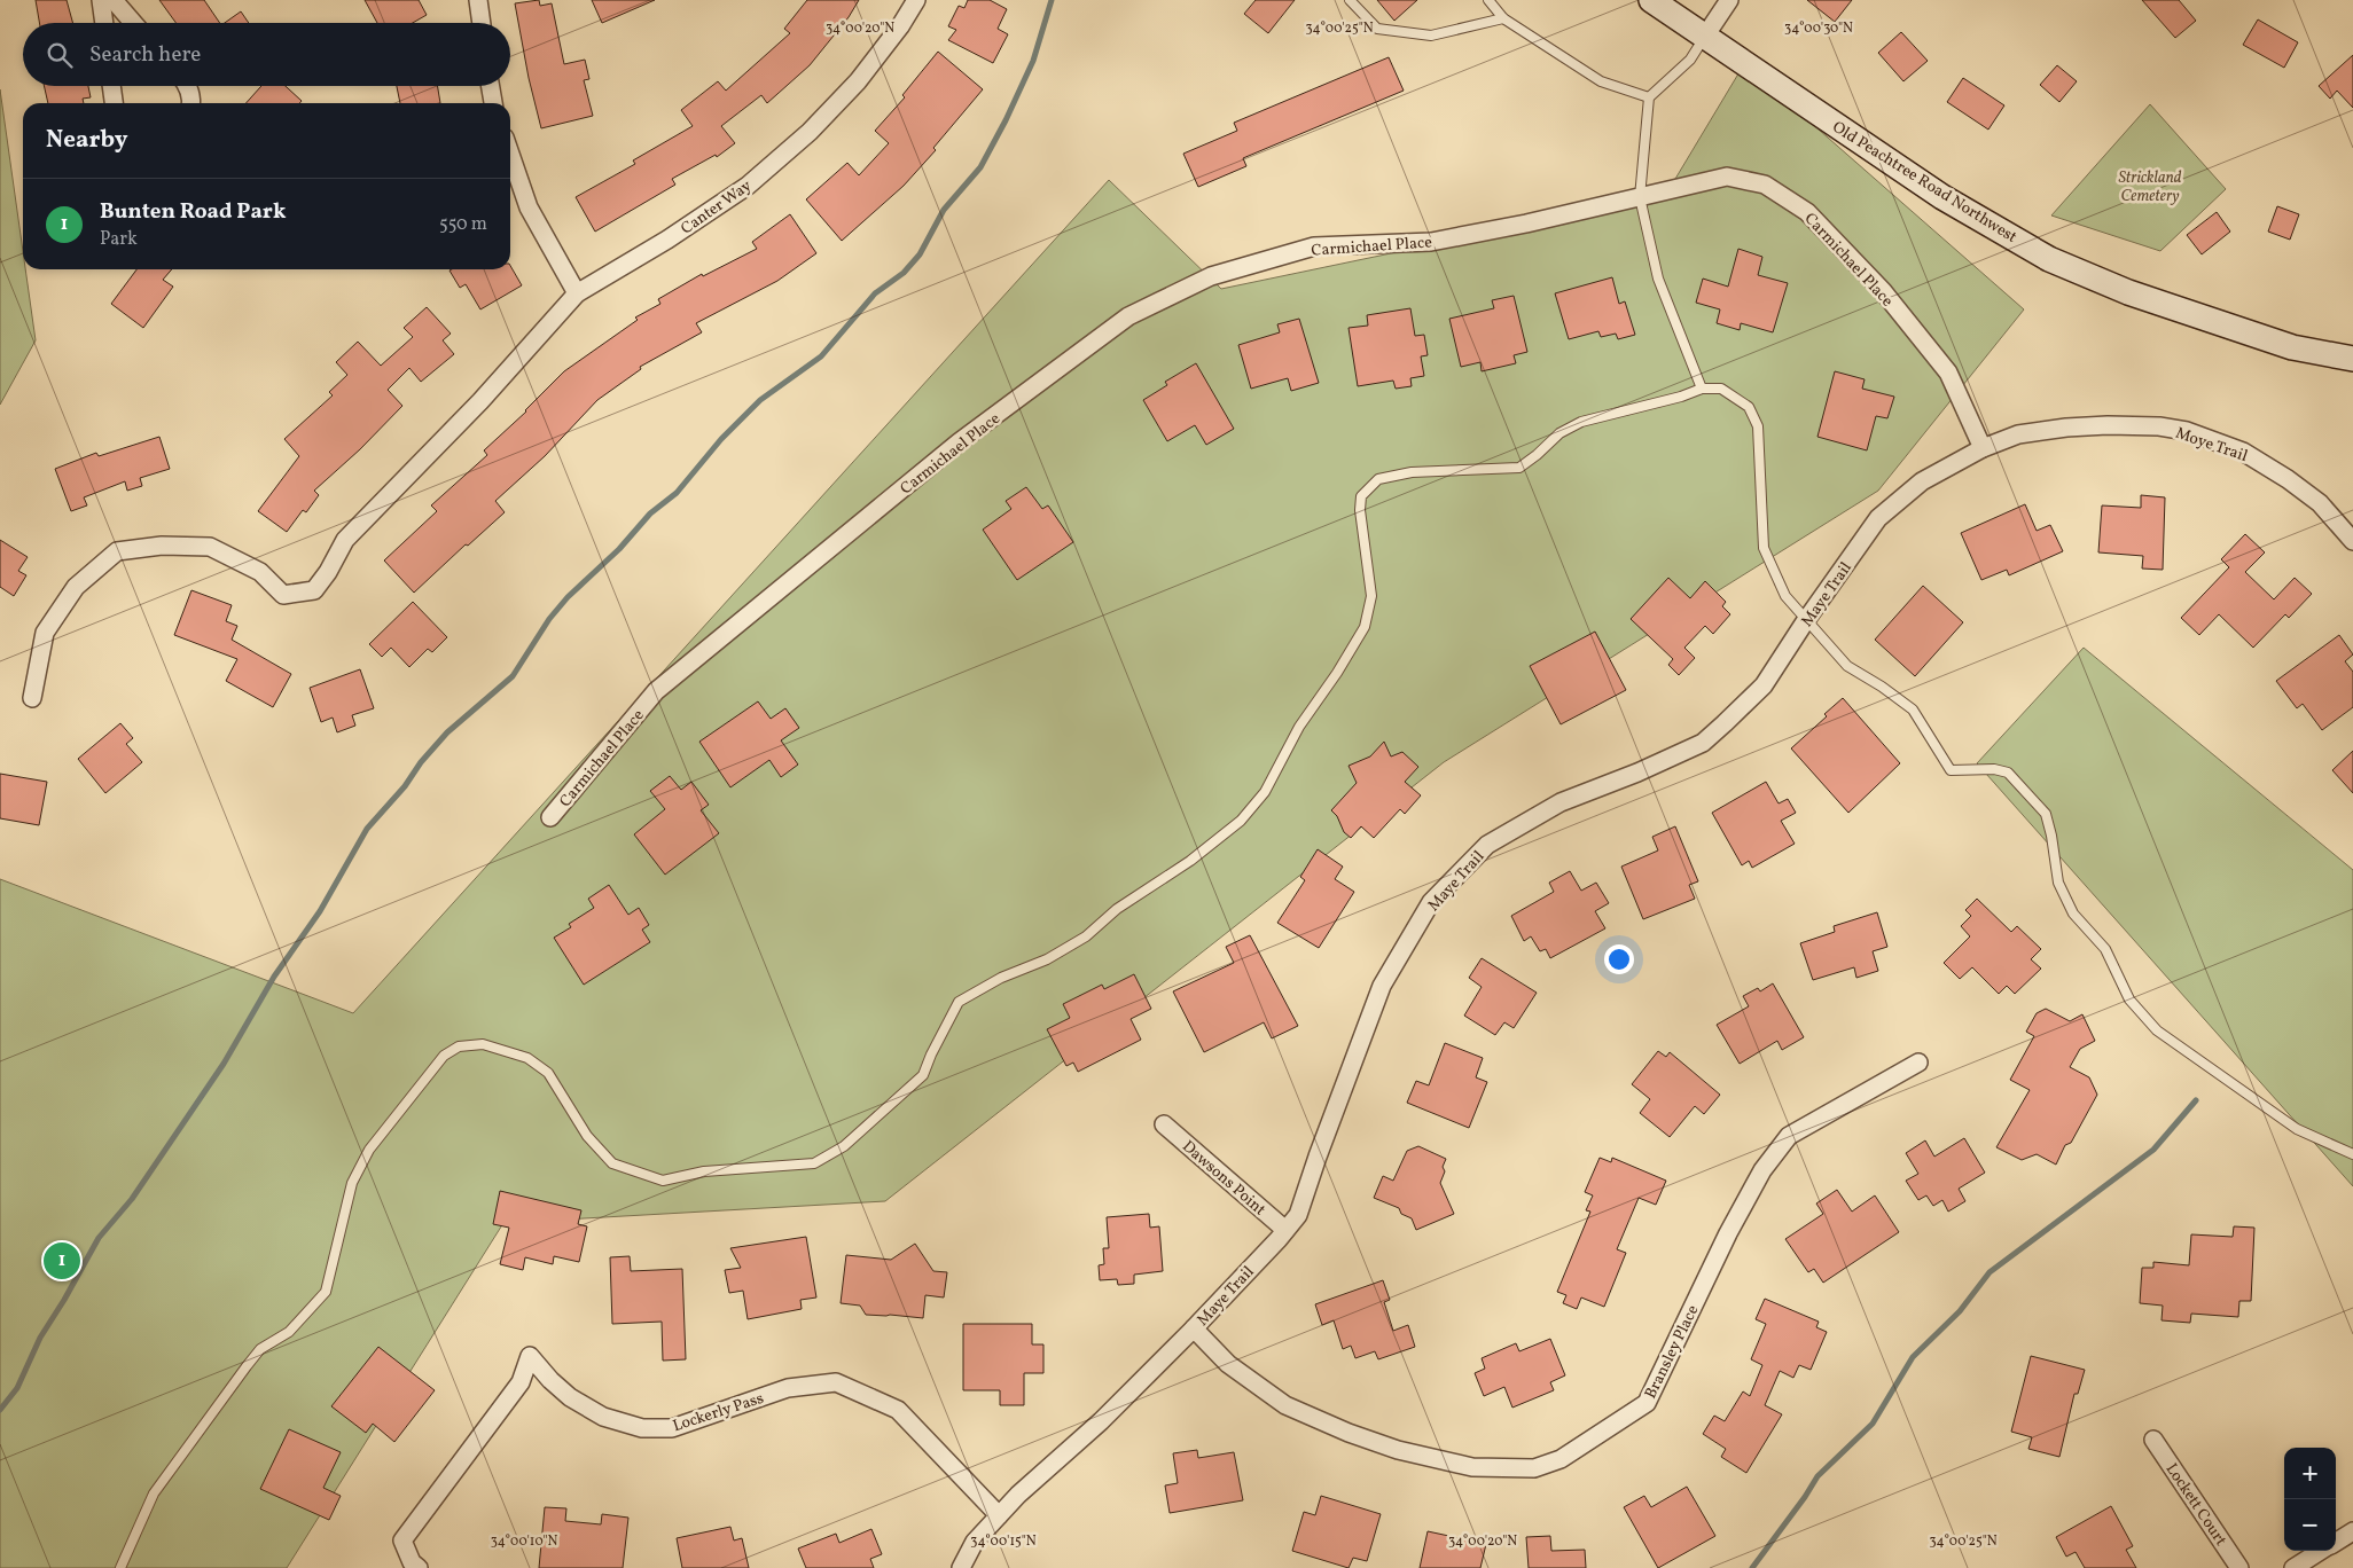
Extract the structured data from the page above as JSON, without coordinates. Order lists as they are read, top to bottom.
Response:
{
  "streets": {
    "main road": ["Old Peachtree Road Northwest"],
    "street": [
      "Canter Way",
      "Carmichael Place",
      "Moye Trail",
      "Maye Trail",
      "Dawsons Point",
      "Bransley Place",
      "Lockerly Pass",
      "Lockett Court"
    ]
  },
  "crossings": [
    ["Carmichael Place", "Maye Trail"],
    ["Moye Trail", "Maye Trail"],
    ["Maye Trail", "Dawsons Point"],
    ["Maye Trail", "Bransley Place"],
    ["Maye Trail", "Lockerly Pass"]
  ],
  "parks": ["Strickland Cemetery"],
  "page": {
    "search": "Search here",
    "heading": "Nearby",
    "list": [
      {
        "mark": "1",
        "name": "Bunten Road Park",
        "note": "Park",
        "value": "550 m"
      }
    ],
    "pins": "1",
    "map_buttons": ["+", "−"]
  },
  "coordinates": [
    "34°00'25\"N",
    "34°00'20\"N",
    "34°00'30\"N",
    "34°00'10\"N",
    "34°00'15\"N"
  ]
}
